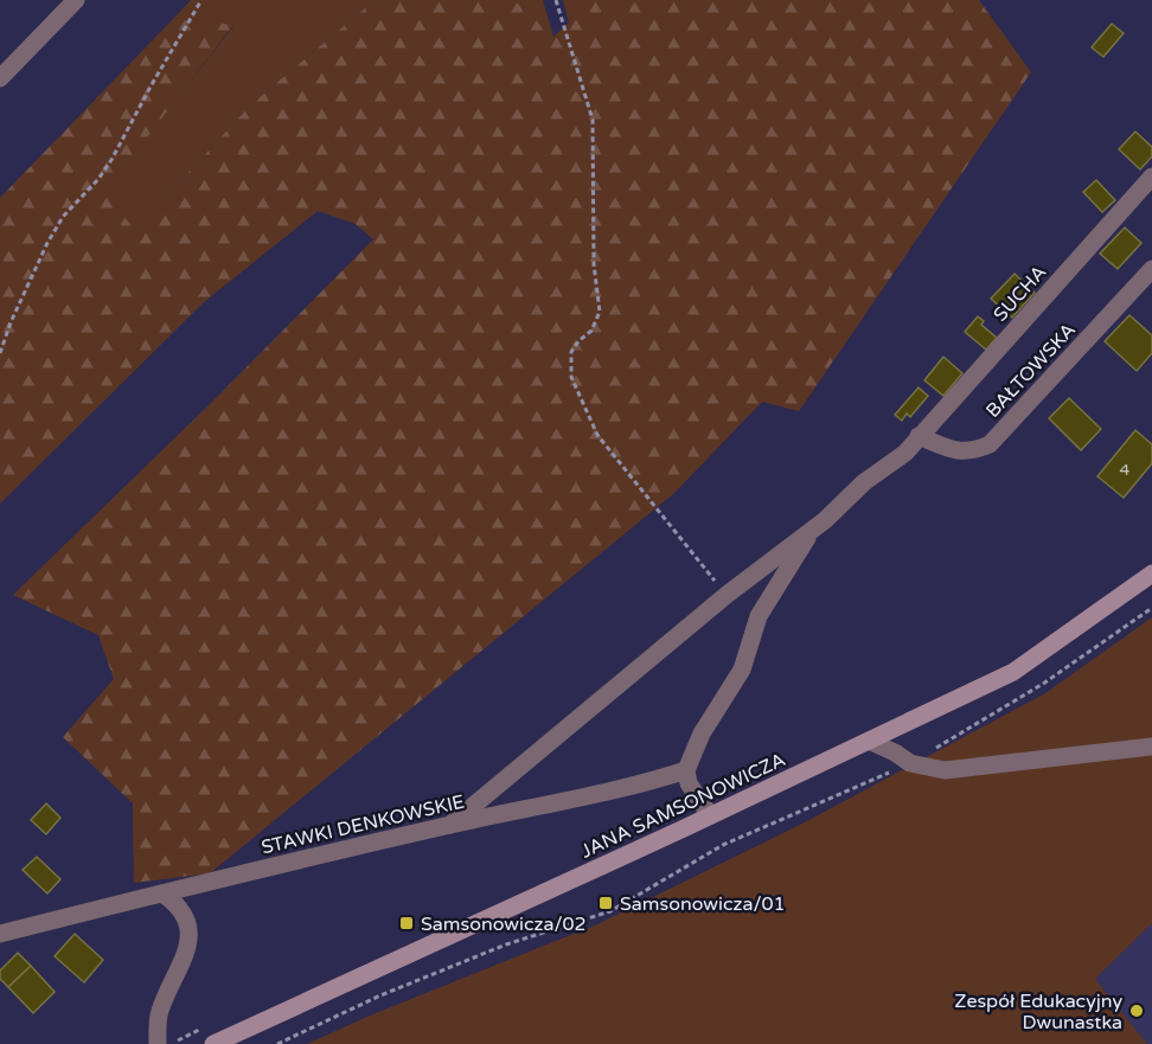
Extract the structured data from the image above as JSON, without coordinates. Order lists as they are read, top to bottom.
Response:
{
  "streets": {
    "main road": ["JANA SAMSONOWICZA"],
    "street": ["SUCHA", "BAŁTOWSKA", "STAWKI DENKOWSKIE"]
  },
  "crossings": [
    ["SUCHA", "BAŁTOWSKA"]
  ],
  "places": {
    "transit": ["Samsonowicza/01", "Samsonowicza/02"],
    "other": ["Zespół Edukacyjny Dwunastka"]
  },
  "house_numbers": ["4"]
}
